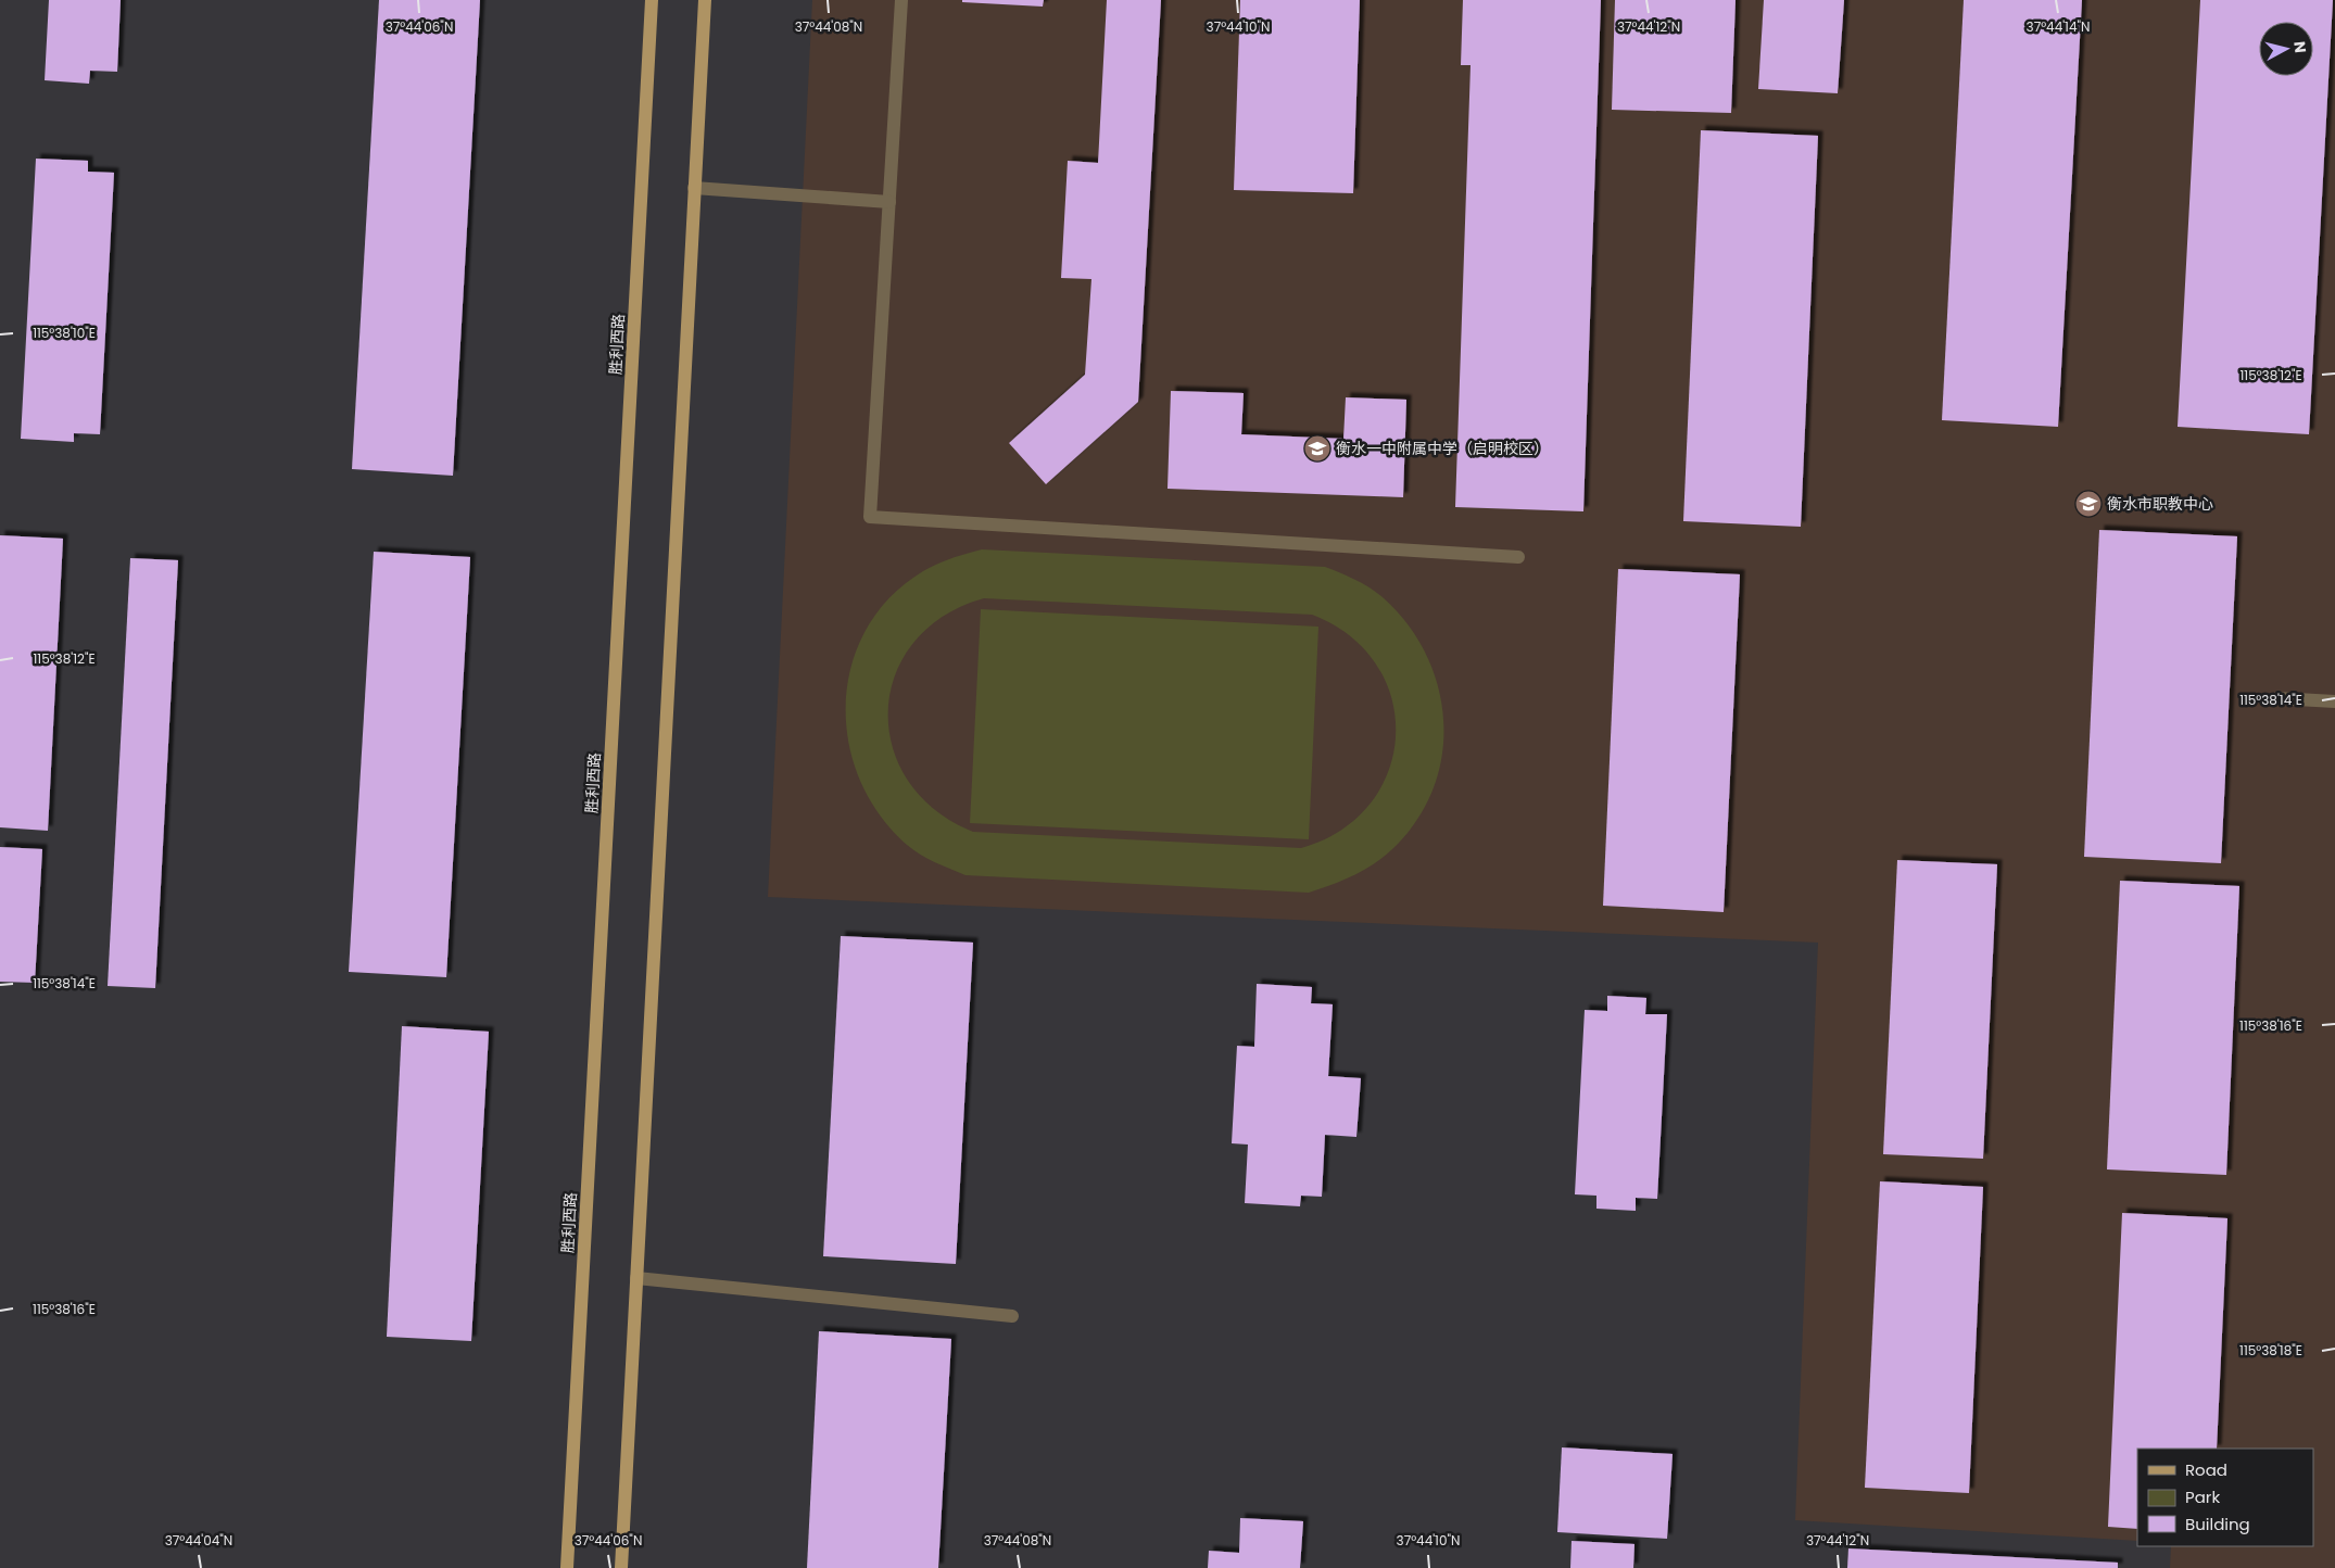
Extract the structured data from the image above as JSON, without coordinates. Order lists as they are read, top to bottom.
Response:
{
  "streets": {
    "main road": ["胜利西路"]
  },
  "places": {
    "school or university": ["衡水一中附属中学（启明校区）", "衡水市职教中心"]
  },
  "legend": ["Road", "Park", "Building"],
  "north": "right",
  "coordinates": [
    "37°44'06\"N",
    "37°44'08\"N",
    "37°44'10\"N",
    "37°44'12\"N",
    "37°44'14\"N",
    "115°38'10\"E",
    "115°38'12\"E",
    "115°38'14\"E",
    "115°38'16\"E",
    "115°38'18\"E",
    "37°44'04\"N"
  ]
}
